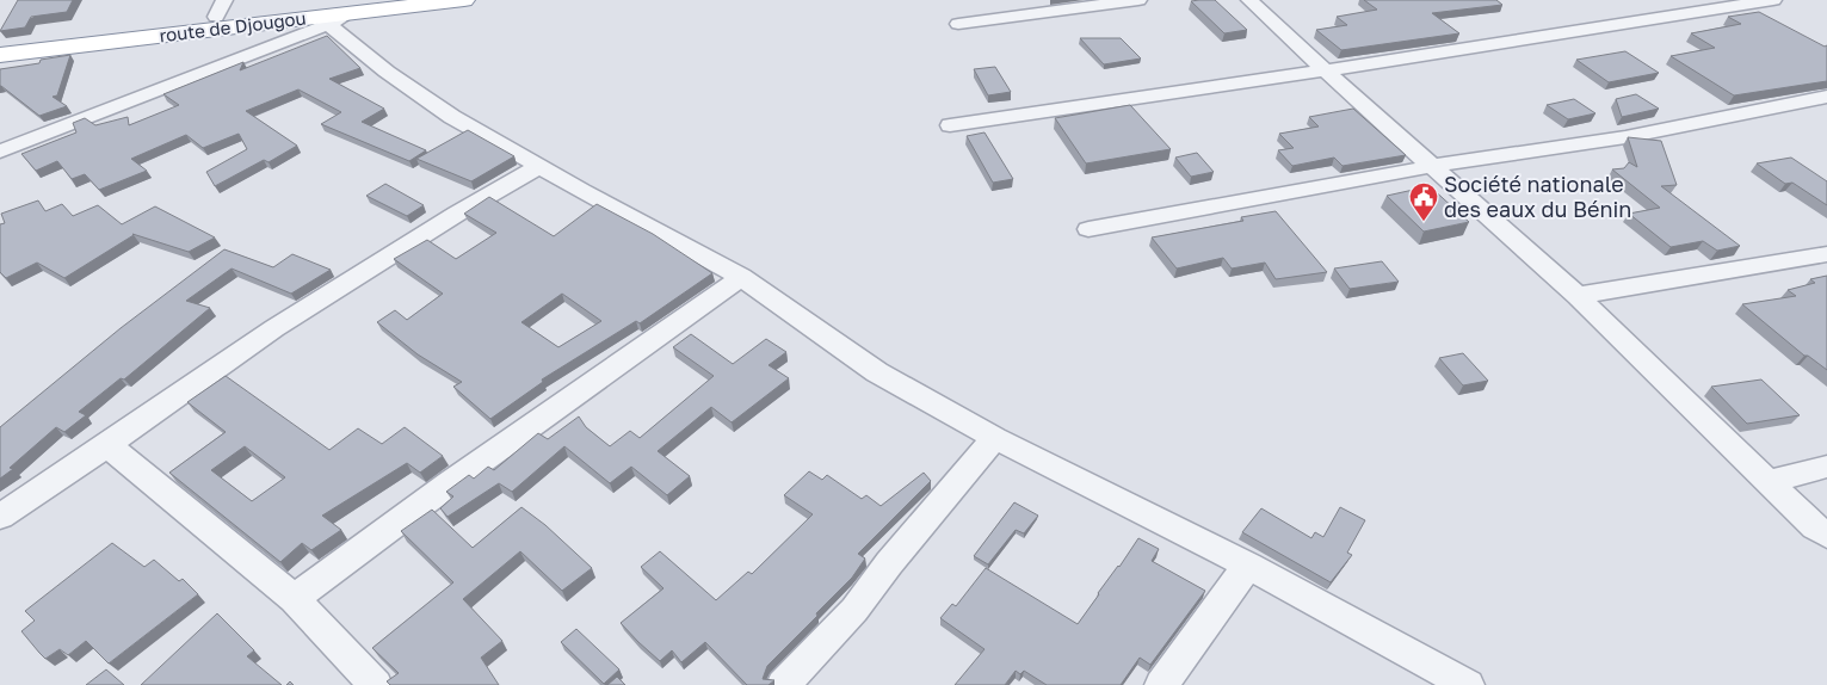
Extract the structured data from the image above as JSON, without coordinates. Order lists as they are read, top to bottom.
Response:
{
  "streets": {
    "highway": ["route de Djougou"]
  },
  "places": {
    "public building": ["Société nationale des eaux du Bénin"]
  }
}
